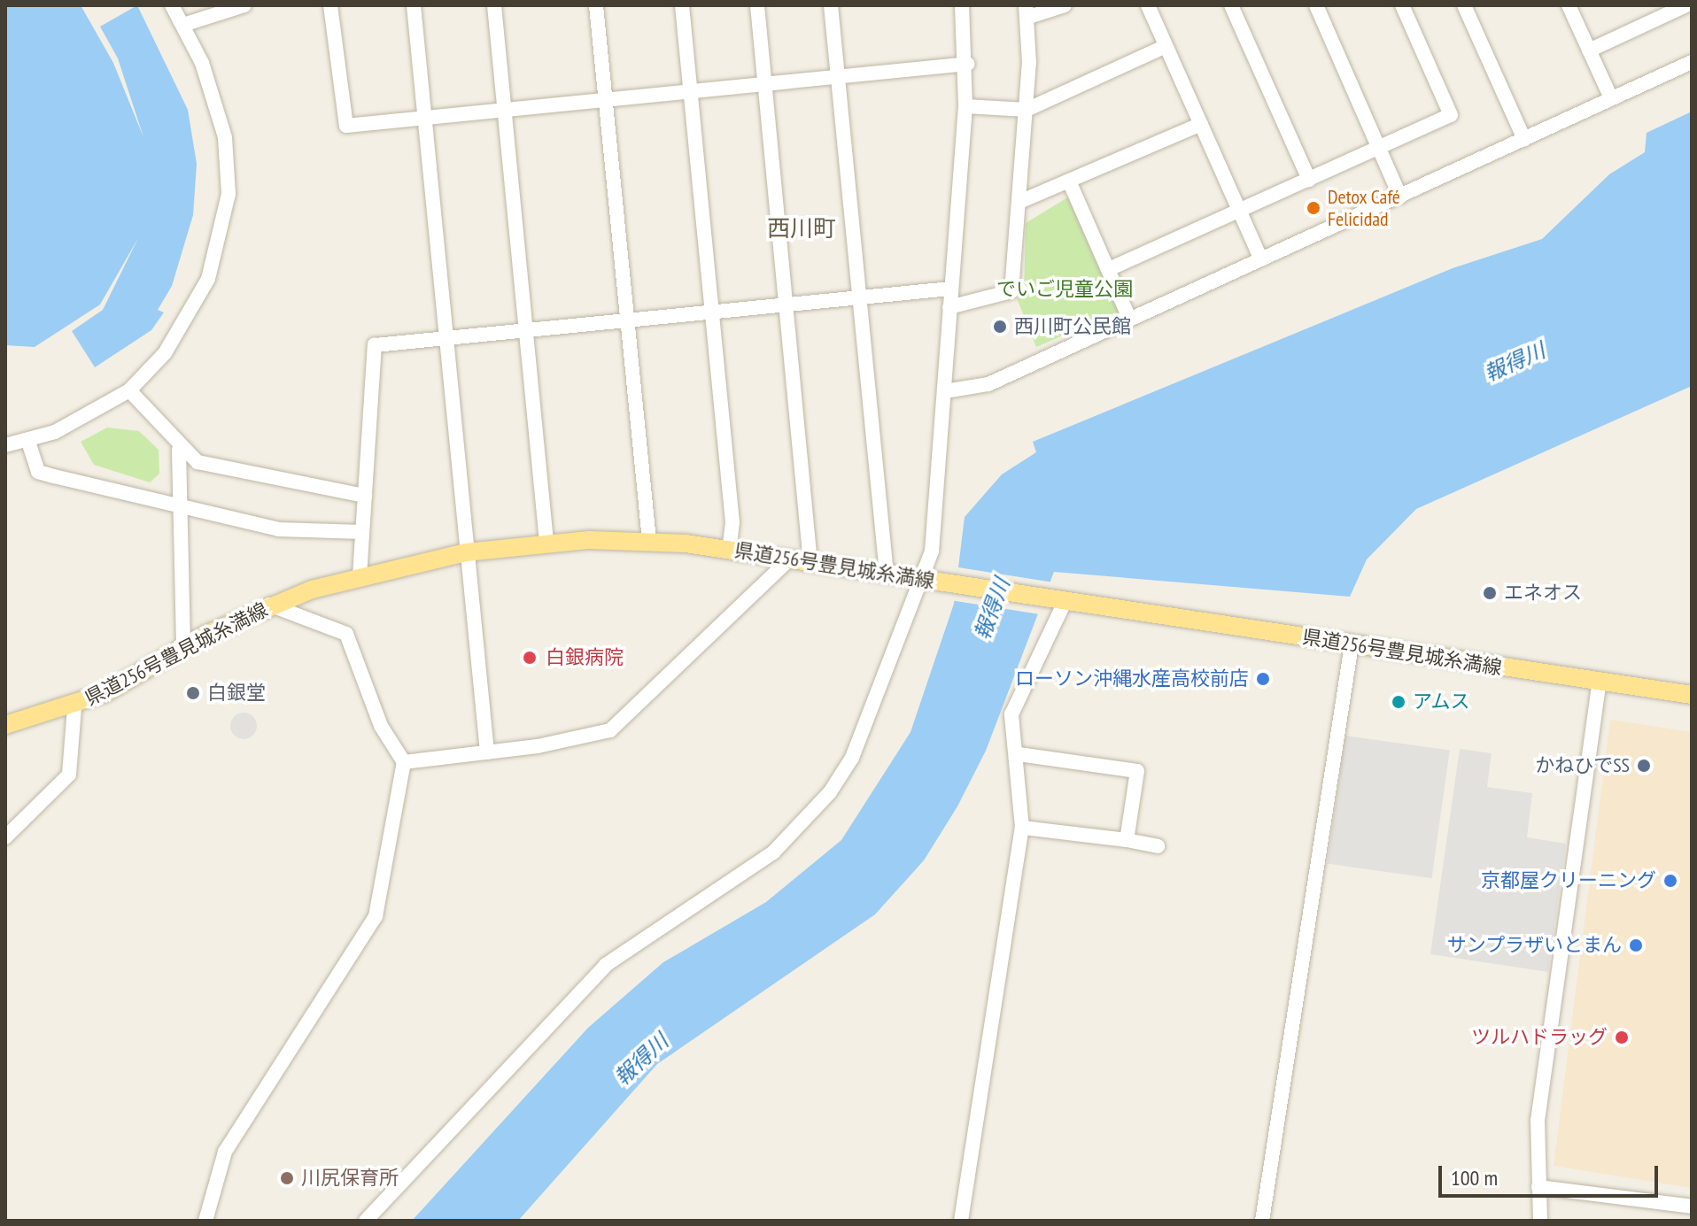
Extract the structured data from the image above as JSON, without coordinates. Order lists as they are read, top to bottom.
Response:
{
  "streets": {
    "main road": ["県道256号豊見城糸満線"]
  },
  "districts": ["西川町"],
  "water": ["報得川"],
  "parks": ["でいご児童公園"],
  "places": [
    "Detox Café Felicidad",
    "西川町公民館",
    "エネオス",
    "白銀病院",
    "ローソン沖縄水産高校前店",
    "白銀堂",
    "アムス",
    "かねひでSS",
    "京都屋クリーニング",
    "サンプラザいとまん",
    "ツルハドラッグ",
    "川尻保育所"
  ],
  "scale_bar": "100 m"
}
